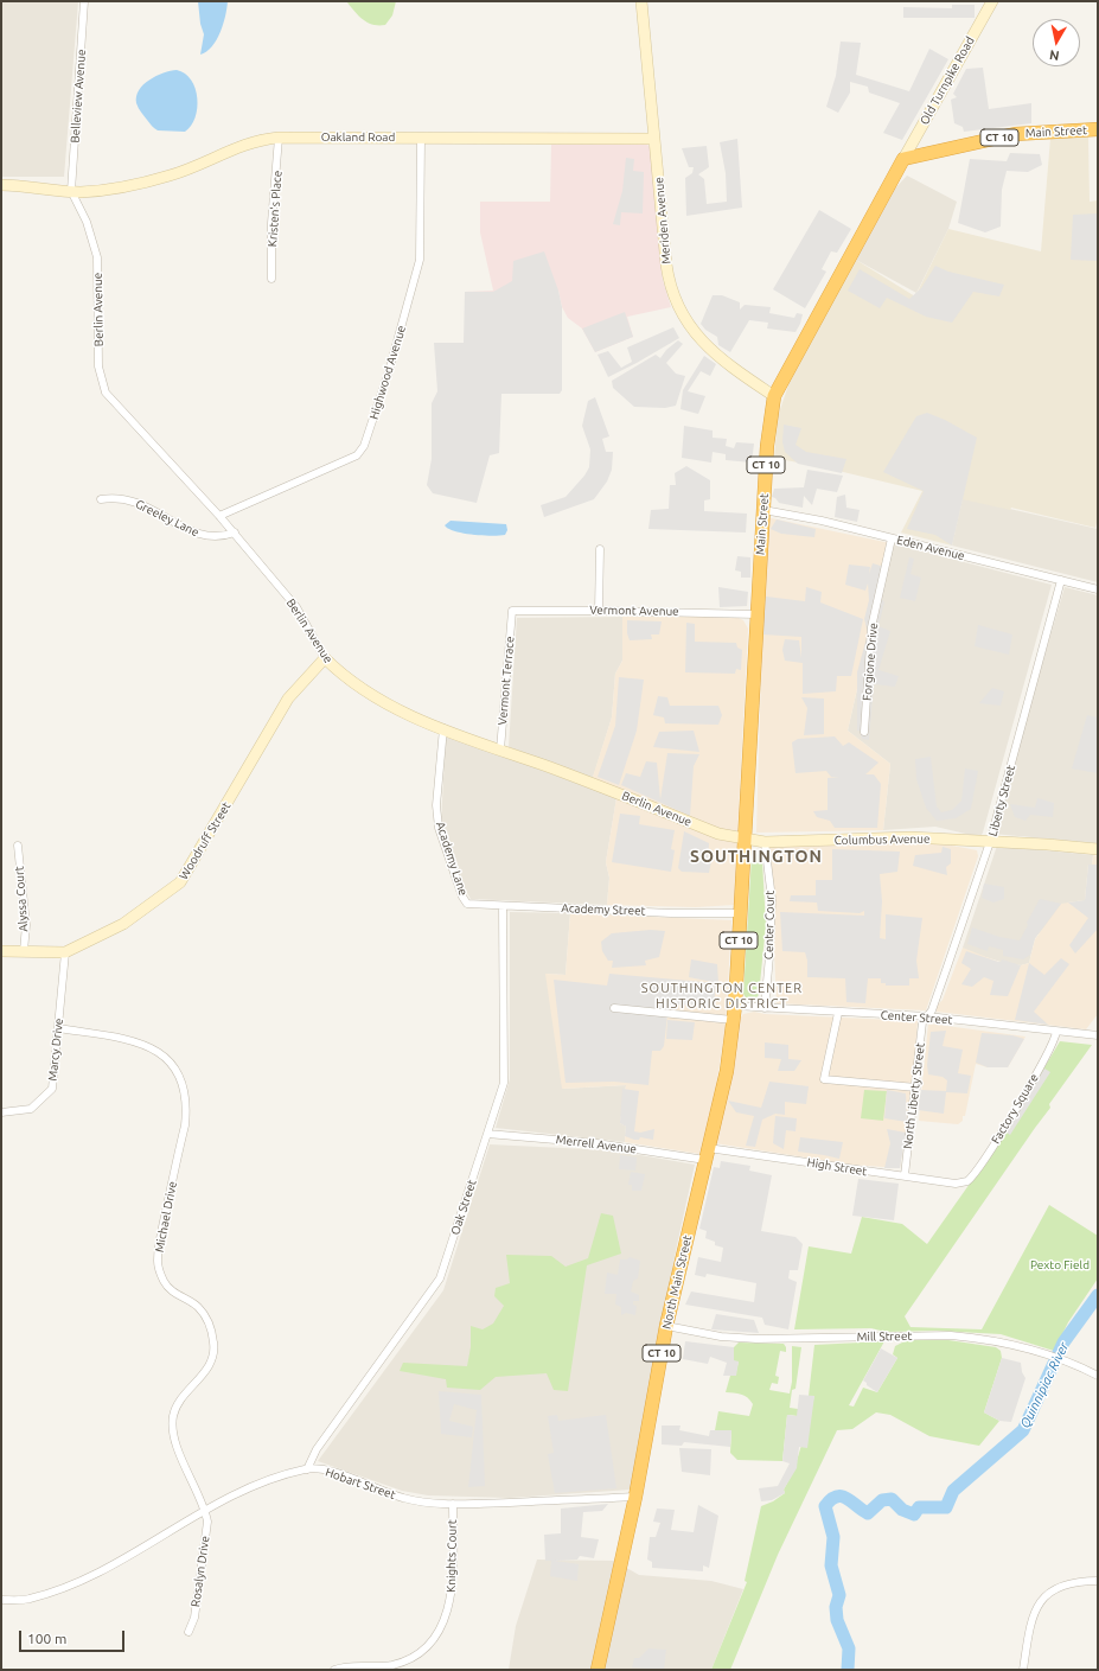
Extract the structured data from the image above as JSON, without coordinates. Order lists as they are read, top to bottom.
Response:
{
  "streets": {
    "highway": ["Main Street", "CT 10", "North Main Street"],
    "main road": [
      "Old Turnpike Road",
      "Oakland Road",
      "Meriden Avenue",
      "Berlin Avenue",
      "Columbus Avenue",
      "Woodruff Street"
    ],
    "street": [
      "Belleview Avenue",
      "Kristen's Place",
      "Highwood Avenue",
      "Greeley Lane",
      "Eden Avenue",
      "Vermont Avenue",
      "Forgione Drive",
      "Vermont Terrace",
      "Liberty Street",
      "Academy Lane",
      "Alyssa Court",
      "Academy Street",
      "Center Court",
      "Center Street",
      "Marcy Drive",
      "North Liberty Street",
      "Factory Square",
      "Merrell Avenue",
      "High Street",
      "Oak Street",
      "Michael Drive",
      "Mill Street",
      "Hobart Street",
      "Knights Court",
      "Rosalyn Drive"
    ]
  },
  "crossings": [
    ["Old Turnpike Road", "Main Street"],
    ["Belleview Avenue", "Oakland Road"],
    ["Belleview Avenue", "Berlin Avenue"],
    ["Main Street", "Meriden Avenue"],
    ["Main Street", "Berlin Avenue"],
    ["Main Street", "Eden Avenue"],
    ["Main Street", "Vermont Avenue"],
    ["Main Street", "Columbus Avenue"],
    ["Main Street", "Academy Street"],
    ["Main Street", "Center Street"],
    ["Main Street", "North Main Street"],
    ["Oakland Road", "Kristen's Place"],
    ["Oakland Road", "Meriden Avenue"],
    ["Oakland Road", "Berlin Avenue"],
    ["Oakland Road", "Highwood Avenue"],
    ["Berlin Avenue", "Highwood Avenue"],
    ["Berlin Avenue", "Greeley Lane"],
    ["Berlin Avenue", "Vermont Terrace"],
    ["Berlin Avenue", "Columbus Avenue"],
    ["Berlin Avenue", "Woodruff Street"],
    ["Berlin Avenue", "Academy Lane"],
    ["Eden Avenue", "Forgione Drive"],
    ["Eden Avenue", "Liberty Street"],
    ["Vermont Avenue", "Vermont Terrace"],
    ["Liberty Street", "Columbus Avenue"],
    ["Liberty Street", "Center Street"],
    ["Liberty Street", "North Liberty Street"],
    ["Columbus Avenue", "Center Court"],
    ["Woodruff Street", "Alyssa Court"],
    ["Woodruff Street", "Marcy Drive"],
    ["Academy Lane", "Academy Street"],
    ["Academy Street", "Oak Street"],
    ["Center Court", "Center Street"],
    ["Center Street", "North Liberty Street"],
    ["Center Street", "Factory Square"],
    ["Center Street", "North Main Street"],
    ["Marcy Drive", "Michael Drive"],
    ["North Liberty Street", "High Street"],
    ["Factory Square", "High Street"],
    ["Merrell Avenue", "High Street"],
    ["Merrell Avenue", "Oak Street"],
    ["Merrell Avenue", "North Main Street"],
    ["High Street", "North Main Street"],
    ["Oak Street", "Hobart Street"],
    ["Michael Drive", "Hobart Street"],
    ["Michael Drive", "Rosalyn Drive"],
    ["North Main Street", "Mill Street"],
    ["North Main Street", "Hobart Street"],
    ["Hobart Street", "Knights Court"],
    ["Hobart Street", "Rosalyn Drive"]
  ],
  "districts": ["SOUTHINGTON", "SOUTHINGTON CENTER HISTORIC DISTRICT"],
  "water": ["Quinnipiac River"],
  "parks": ["Pexto Field"],
  "scale_bar": "100 m",
  "north": "bottom"
}
